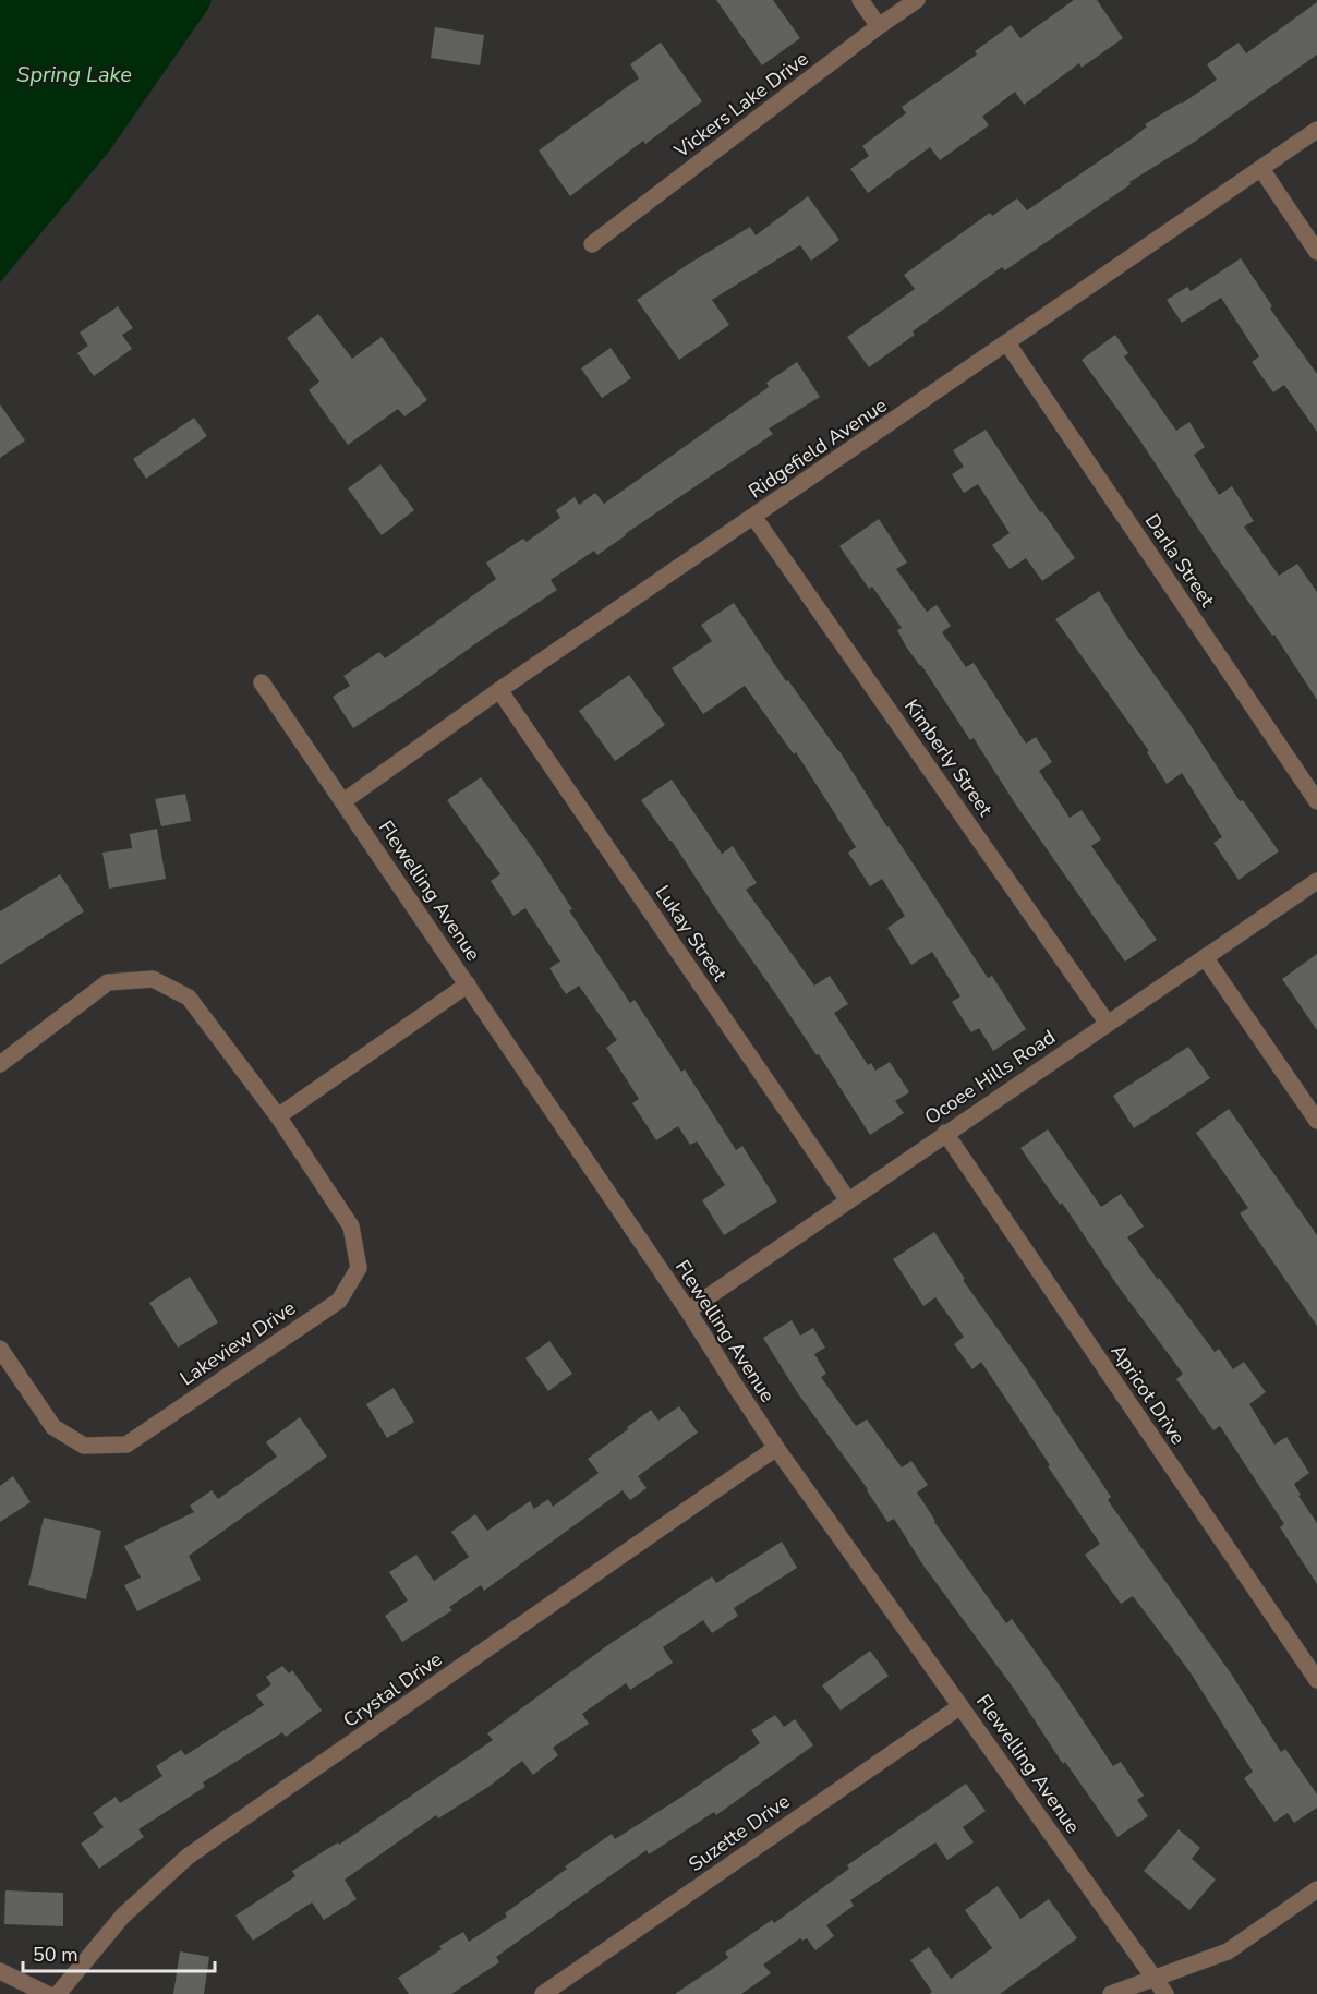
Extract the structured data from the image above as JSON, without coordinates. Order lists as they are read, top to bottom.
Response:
{
  "streets": {
    "street": [
      "Vickers Lake Drive",
      "Ridgefield Avenue",
      "Darla Street",
      "Kimberly Street",
      "Flewelling Avenue",
      "Lukay Street",
      "Ocoee Hills Road",
      "Lakeview Drive",
      "Apricot Drive",
      "Crystal Drive",
      "Suzette Drive"
    ]
  },
  "crossings": [
    ["Ridgefield Avenue", "Darla Street"],
    ["Ridgefield Avenue", "Kimberly Street"],
    ["Ridgefield Avenue", "Flewelling Avenue"],
    ["Ridgefield Avenue", "Lukay Street"],
    ["Kimberly Street", "Ocoee Hills Road"],
    ["Flewelling Avenue", "Ocoee Hills Road"],
    ["Flewelling Avenue", "Crystal Drive"],
    ["Flewelling Avenue", "Suzette Drive"],
    ["Lukay Street", "Ocoee Hills Road"],
    ["Ocoee Hills Road", "Apricot Drive"]
  ],
  "water": ["Spring Lake"],
  "scale_bar": "50 m"
}
